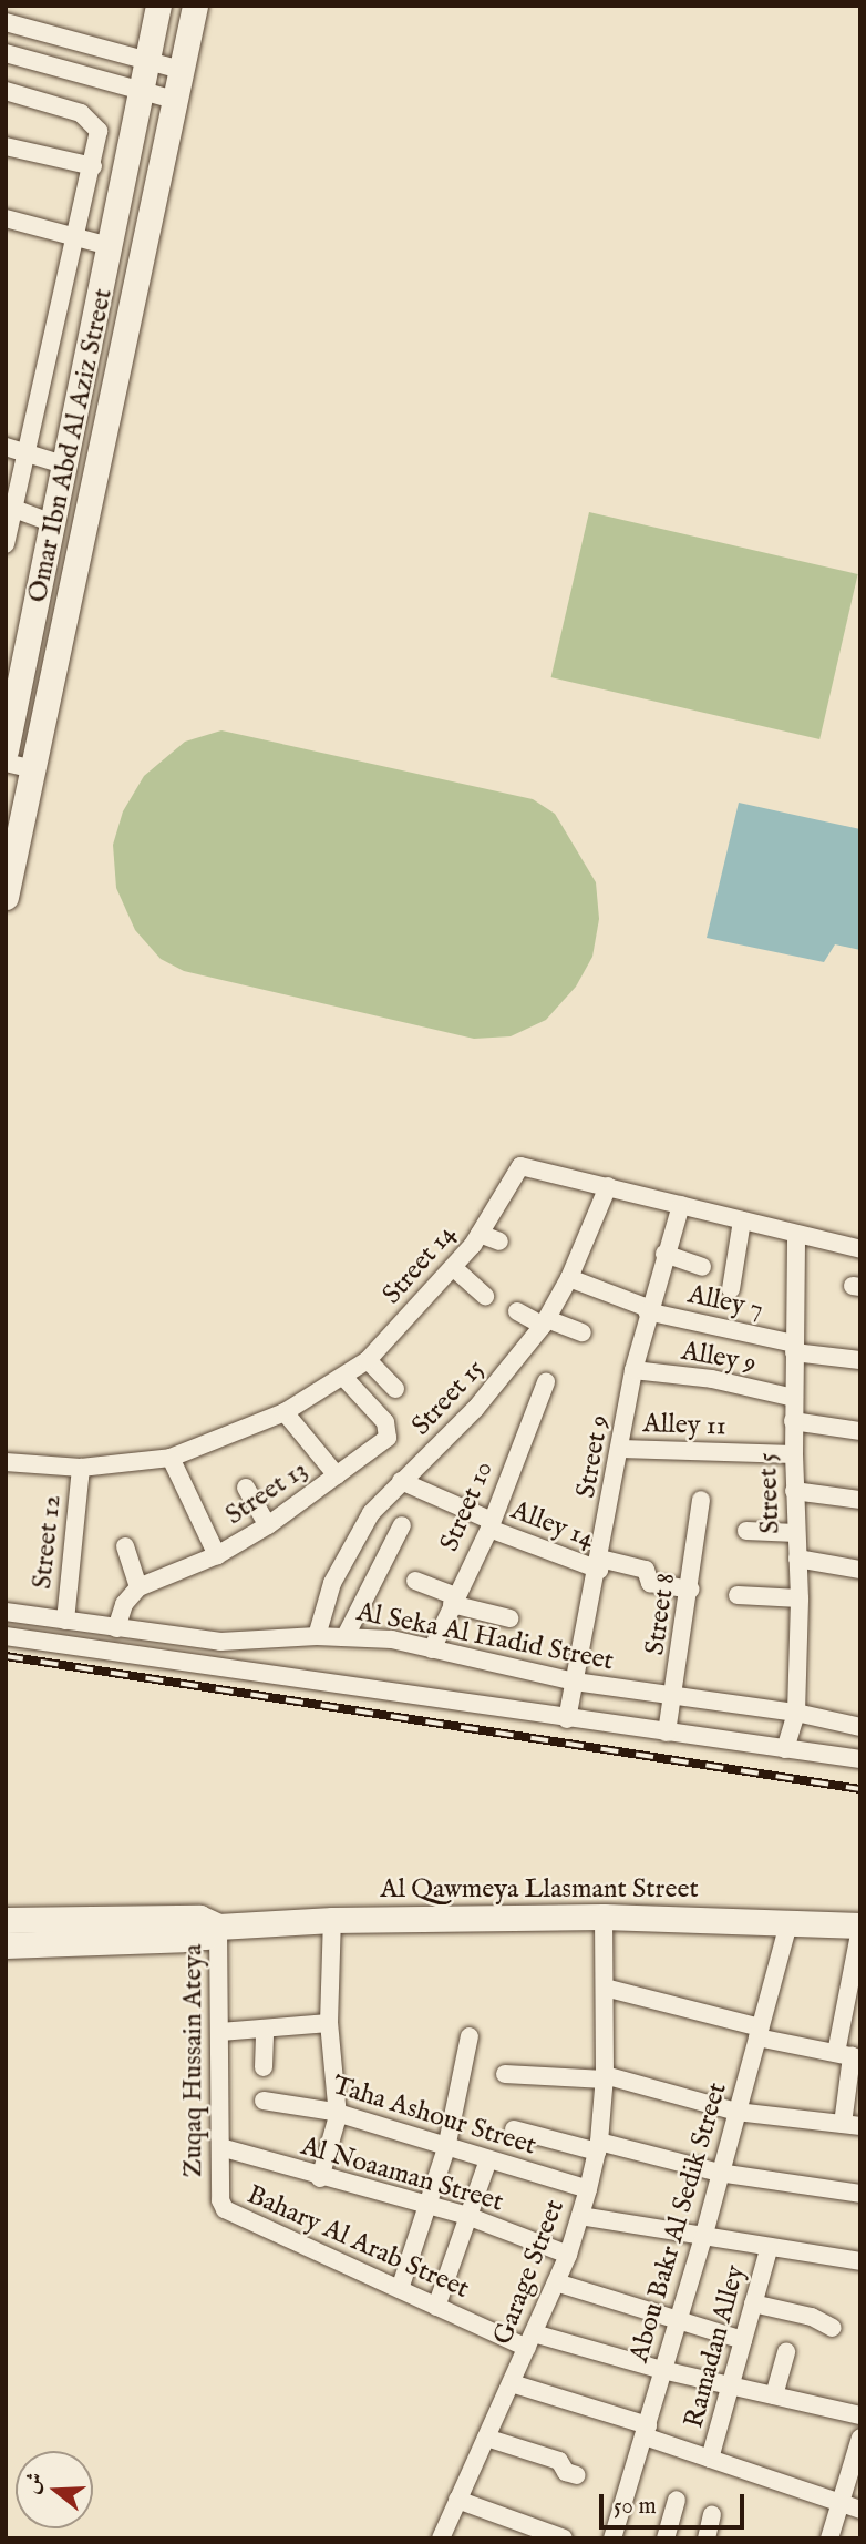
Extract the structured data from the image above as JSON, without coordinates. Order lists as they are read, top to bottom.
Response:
{
  "streets": {
    "main road": ["Omar Ibn Abd Al Aziz Street", "Al Qawmeya Llasmant Street"],
    "street": [
      "Street 14",
      "Alley 7",
      "Alley 9",
      "Street 15",
      "Alley 11",
      "Street 9",
      "Street 13",
      "Street 5",
      "Street 10",
      "Alley 14",
      "Street 12",
      "Street 8",
      "Al Seka Al Hadid Street",
      "Zuqaq Hussain Ateya",
      "Taha Ashour Street",
      "Al Noaaman Street",
      "Abou Bakr Al Sedik Street",
      "Bahary Al Arab Street",
      "Garage Street",
      "Ramadan Alley"
    ]
  },
  "crossings": [
    ["Street 14", "Street 15"],
    ["Street 14", "Street 9"],
    ["Street 14", "Street 13"],
    ["Street 14", "Street 5"],
    ["Street 14", "Street 12"],
    ["Alley 7", "Street 15"],
    ["Alley 7", "Street 9"],
    ["Alley 7", "Street 5"],
    ["Alley 9", "Street 9"],
    ["Alley 9", "Street 5"],
    ["Street 15", "Alley 14"],
    ["Street 15", "Al Seka Al Hadid Street"],
    ["Alley 11", "Street 9"],
    ["Alley 11", "Street 5"],
    ["Street 9", "Alley 14"],
    ["Street 9", "Al Seka Al Hadid Street"],
    ["Street 5", "Al Seka Al Hadid Street"],
    ["Street 10", "Alley 14"],
    ["Street 10", "Al Seka Al Hadid Street"],
    ["Alley 14", "Street 8"],
    ["Street 12", "Al Seka Al Hadid Street"],
    ["Street 8", "Al Seka Al Hadid Street"],
    ["Al Qawmeya Llasmant Street", "Zuqaq Hussain Ateya"],
    ["Al Qawmeya Llasmant Street", "Abou Bakr Al Sedik Street"],
    ["Al Qawmeya Llasmant Street", "Garage Street"],
    ["Zuqaq Hussain Ateya", "Al Noaaman Street"],
    ["Zuqaq Hussain Ateya", "Bahary Al Arab Street"],
    ["Taha Ashour Street", "Garage Street"],
    ["Al Noaaman Street", "Garage Street"],
    ["Abou Bakr Al Sedik Street", "Bahary Al Arab Street"],
    ["Bahary Al Arab Street", "Garage Street"],
    ["Bahary Al Arab Street", "Ramadan Alley"]
  ],
  "scale_bar": "50 m",
  "north": "left"
}
